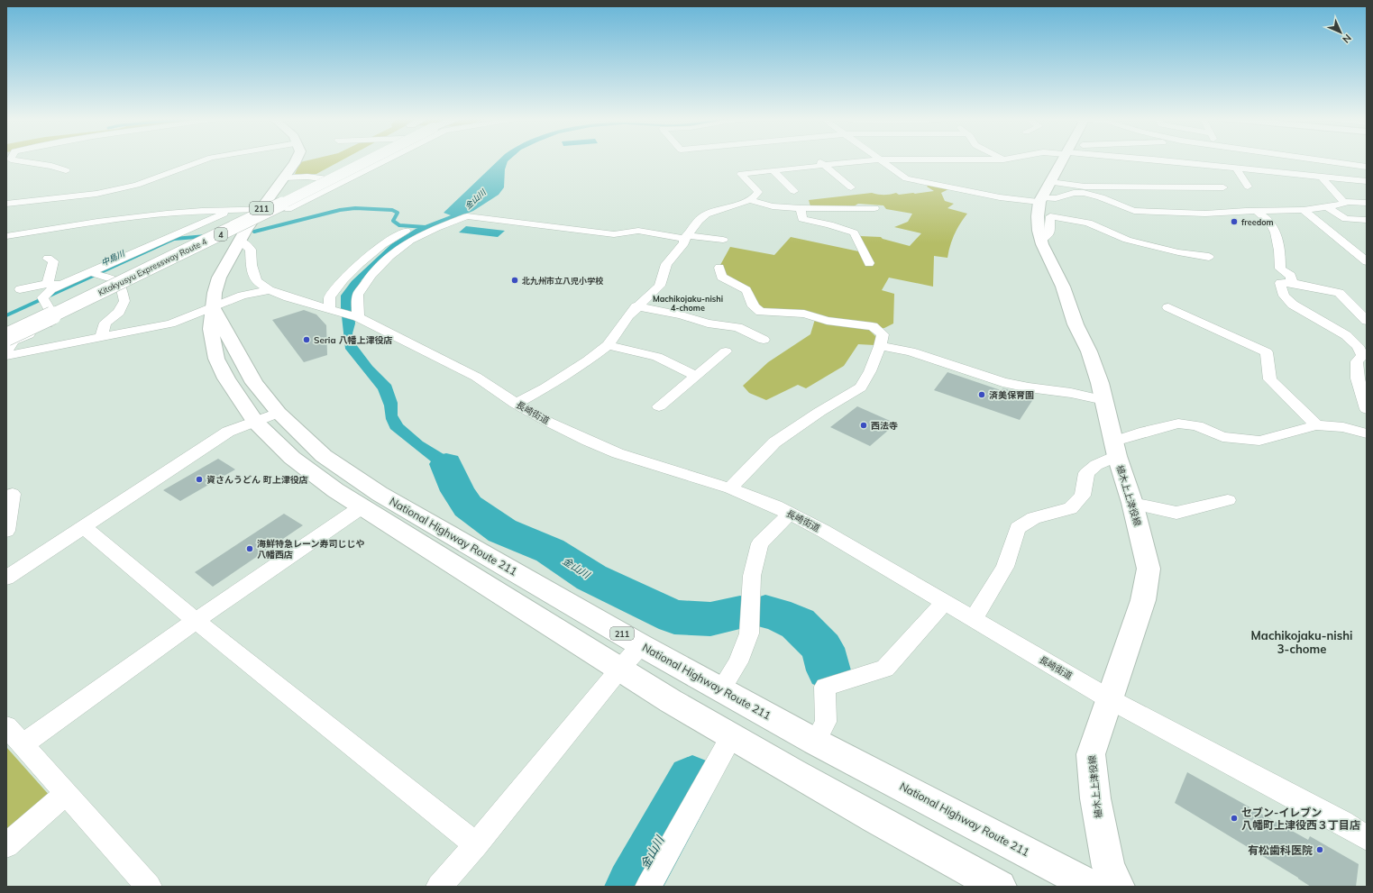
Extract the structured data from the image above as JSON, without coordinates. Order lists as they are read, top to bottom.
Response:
{
  "streets": {
    "main road": [
      "211",
      "4",
      "Kitakyusyu Expressway Route 4",
      "植木上上津役線",
      "National Highway Route 211"
    ],
    "street": ["長崎街道"]
  },
  "crossings": [
    ["211", "長崎街道"],
    ["211", "National Highway Route 211"],
    ["長崎街道", "植木上上津役線"]
  ],
  "districts": ["Machikojaku-nishi 4-chome", "Machikojaku-nishi 3-chome"],
  "water": ["金山川", "中島川"],
  "places": [
    "freedom",
    "北九州市立八児小学校",
    "Seria 八幡上津役店",
    "済美保育園",
    "西法寺",
    "資さんうどん 町上津役店",
    "海鮮特急レーン寿司じじや 八幡西店",
    "セブン-イレブン 八幡町上津役西３丁目店",
    "有松歯科医院"
  ],
  "north": "bottom right"
}
